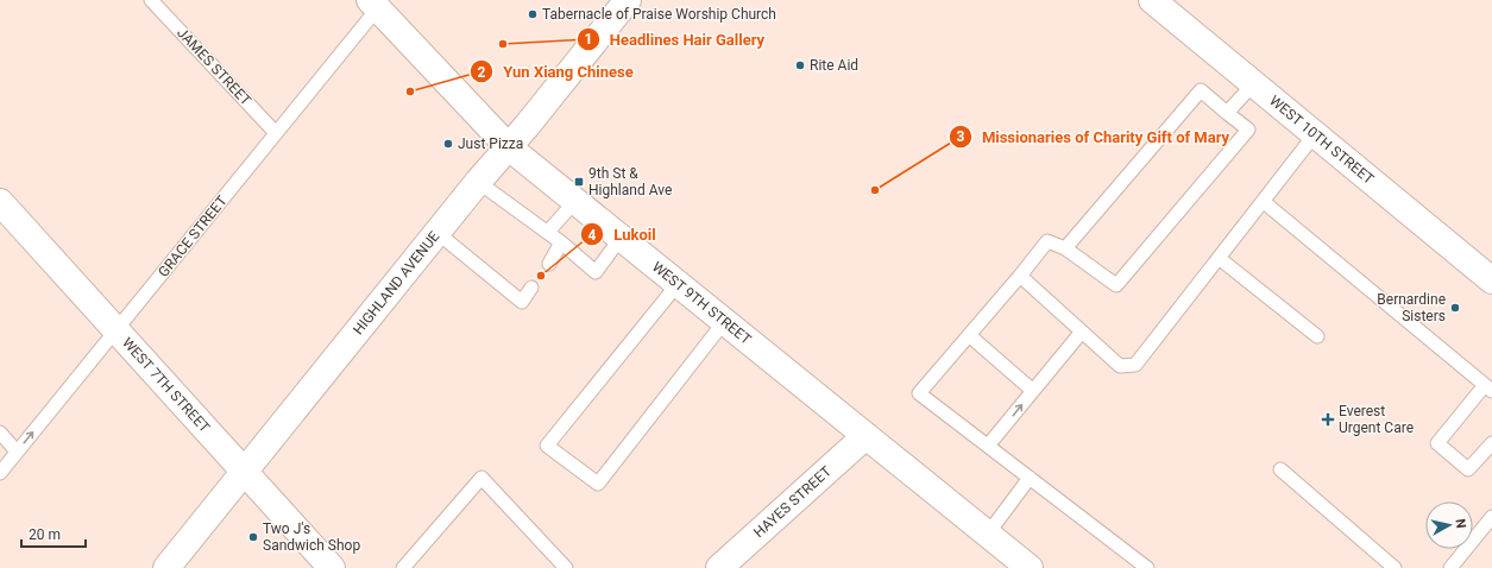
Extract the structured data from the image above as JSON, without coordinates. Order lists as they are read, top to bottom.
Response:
{
  "streets": {
    "main road": [
      "WEST 10TH STREET",
      "HIGHLAND AVENUE",
      "WEST 9TH STREET",
      "WEST 7TH STREET",
      "HAYES STREET"
    ],
    "lane": ["JAMES STREET", "GRACE STREET"]
  },
  "crossings": [
    ["JAMES STREET", "GRACE STREET"],
    ["GRACE STREET", "WEST 9TH STREET"],
    ["GRACE STREET", "WEST 7TH STREET"],
    ["HIGHLAND AVENUE", "WEST 9TH STREET"],
    ["HIGHLAND AVENUE", "WEST 7TH STREET"],
    ["WEST 9TH STREET", "HAYES STREET"]
  ],
  "places": {
    "other": [
      "Tabernacle of Praise Worship Church",
      "Headlines Hair Gallery",
      "Rite Aid",
      "Yun Xiang Chinese",
      "Just Pizza",
      "Missionaries of Charity Gift of Mary",
      "Lukoil",
      "Bernardine Sisters",
      "Two J's Sandwich Shop"
    ],
    "transit": ["9th St & Highland Ave"],
    "health": ["Everest Urgent Care"]
  },
  "scale_bar": "20 m",
  "north": "right"
}
